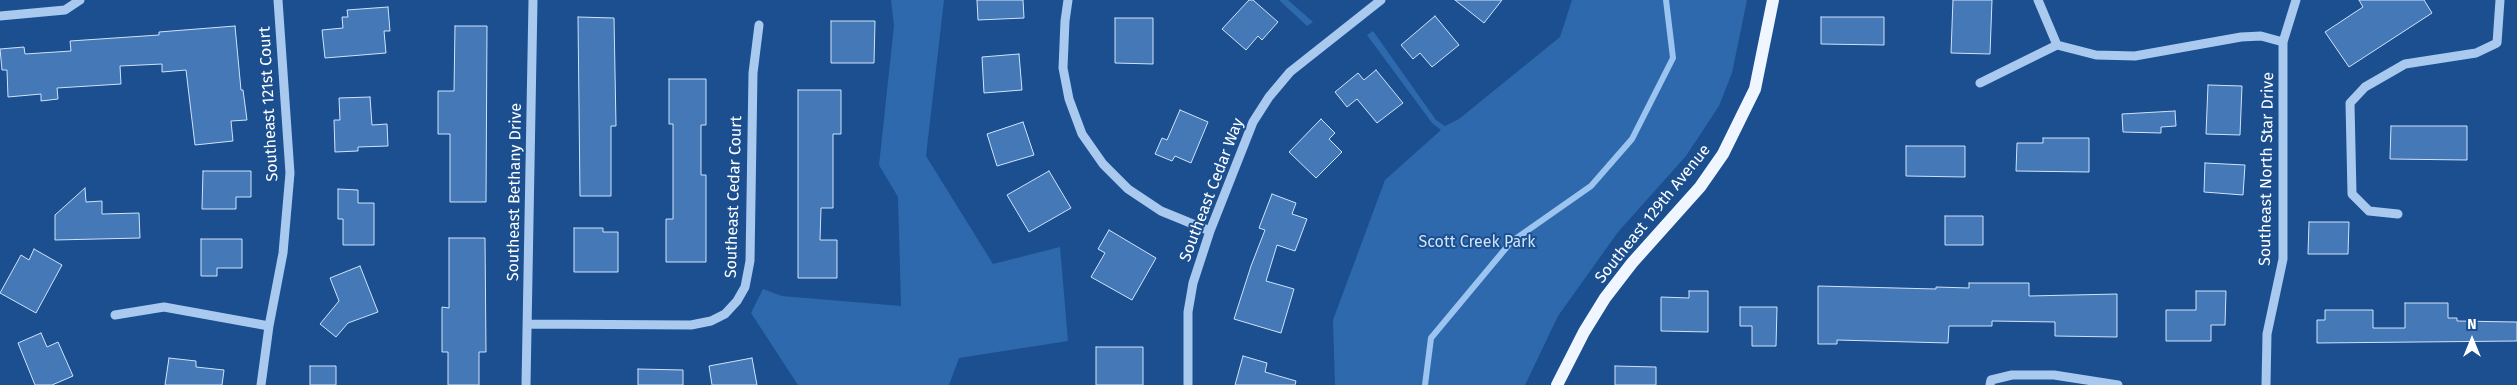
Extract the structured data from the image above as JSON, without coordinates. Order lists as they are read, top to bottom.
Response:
{
  "streets": {
    "main road": ["Southeast 129th Avenue"],
    "street": [
      "Southeast 121st Court",
      "Southeast North Star Drive",
      "Southeast Cedar Way",
      "Southeast Bethany Drive",
      "Southeast Cedar Court"
    ]
  },
  "crossings": [
    ["Southeast Bethany Drive", "Southeast Cedar Court"]
  ],
  "parks": ["Scott Creek Park"],
  "north": "top"
}
